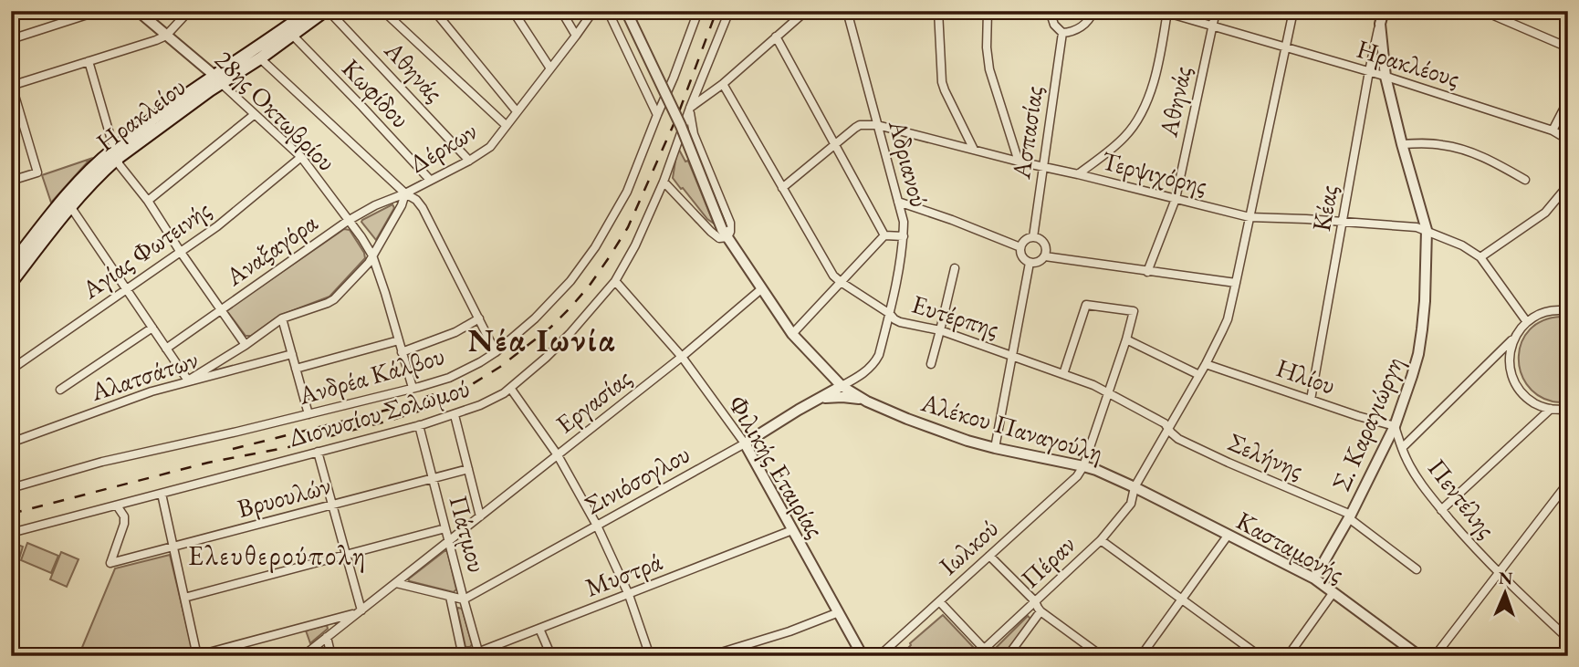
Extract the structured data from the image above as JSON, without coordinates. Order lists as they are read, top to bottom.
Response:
{
  "streets": {
    "main road": ["Ηρακλείου"],
    "street": [
      "Ηρακλέους",
      "Αθηνάς",
      "Κωφίδου",
      "28ης Οκτωβρίου",
      "Ασπασίας",
      "Δέρκων",
      "Αδριανού",
      "Τερψιχόρης",
      "Κέας",
      "Αγίας Φωτεινής",
      "Αναξαγόρα",
      "Ευτέρπης",
      "Αλατσάτων",
      "Ανδρέα Κάλβου",
      "Ηλίου",
      "Εργασίας",
      "Διονυσίου Σολωμού",
      "Σ. Καραγιώργη",
      "Αλέκου Παναγούλη",
      "Σελήνης",
      "Φιλικής Εταιρίας",
      "Σινιόσογλου",
      "Βρυουλών",
      "Πεντέλης",
      "Πάτμου",
      "Ιωλκού",
      "Κασταμονής",
      "Πέραν",
      "Μυστρά"
    ]
  },
  "crossings": [
    ["Ηρακλέους", "Αθηνάς"],
    ["Ηρακλέους", "Κέας"],
    ["Ηρακλέους", "Σ. Καραγιώργη"],
    ["Ηρακλέους", "Πέραν"],
    ["Αθηνάς", "Ηρακλείου"],
    ["Αθηνάς", "Δέρκων"],
    ["Αθηνάς", "Τερψιχόρης"],
    ["Κωφίδου", "Ηρακλείου"],
    ["Κωφίδου", "Δέρκων"],
    ["28ης Οκτωβρίου", "Ηρακλείου"],
    ["28ης Οκτωβρίου", "Δέρκων"],
    ["28ης Οκτωβρίου", "Αγίας Φωτεινής"],
    ["28ης Οκτωβρίου", "Αναξαγόρα"],
    ["28ης Οκτωβρίου", "Ανδρέα Κάλβου"],
    ["Ασπασίας", "Τερψιχόρης"],
    ["Δέρκων", "Αναξαγόρα"],
    ["Δέρκων", "Αλατσάτων"],
    ["Αδριανού", "Τερψιχόρης"],
    ["Αδριανού", "Ευτέρπης"],
    ["Αδριανού", "Αλέκου Παναγούλη"],
    ["Αδριανού", "Σινιόσογλου"],
    ["Τερψιχόρης", "Κέας"],
    ["Τερψιχόρης", "Σ. Καραγιώργη"],
    ["Τερψιχόρης", "Πέραν"],
    ["Κέας", "Ηλίου"],
    ["Κέας", "Σ. Καραγιώργη"],
    ["Ευτέρπης", "Σελήνης"],
    ["Ευτέρπης", "Πέραν"],
    ["Ηλίου", "Σ. Καραγιώργη"],
    ["Ηλίου", "Πεντέλης"],
    ["Ηλίου", "Πέραν"],
    ["Εργασίας", "Αλέκου Παναγούλη"],
    ["Εργασίας", "Φιλικής Εταιρίας"],
    ["Εργασίας", "Πάτμου"],
    ["Διονυσίου Σολωμού", "Αλέκου Παναγούλη"],
    ["Διονυσίου Σολωμού", "Φιλικής Εταιρίας"],
    ["Διονυσίου Σολωμού", "Βρυουλών"],
    ["Διονυσίου Σολωμού", "Πάτμου"],
    ["Σ. Καραγιώργη", "Σελήνης"],
    ["Σ. Καραγιώργη", "Πεντέλης"],
    ["Σ. Καραγιώργη", "Κασταμονής"],
    ["Αλέκου Παναγούλη", "Σινιόσογλου"],
    ["Αλέκου Παναγούλη", "Ιωλκού"],
    ["Αλέκου Παναγούλη", "Κασταμονής"],
    ["Αλέκου Παναγούλη", "Πέραν"],
    ["Σελήνης", "Πέραν"],
    ["Φιλικής Εταιρίας", "Σινιόσογλου"],
    ["Φιλικής Εταιρίας", "Μυστρά"],
    ["Σινιόσογλου", "Πάτμου"],
    ["Βρυουλών", "Πάτμου"],
    ["Πάτμου", "Μυστρά"],
    ["Κασταμονής", "Πέραν"]
  ],
  "districts": ["Νέα Ιωνία", "Ελευθερούπολη"],
  "north": "top"
}
